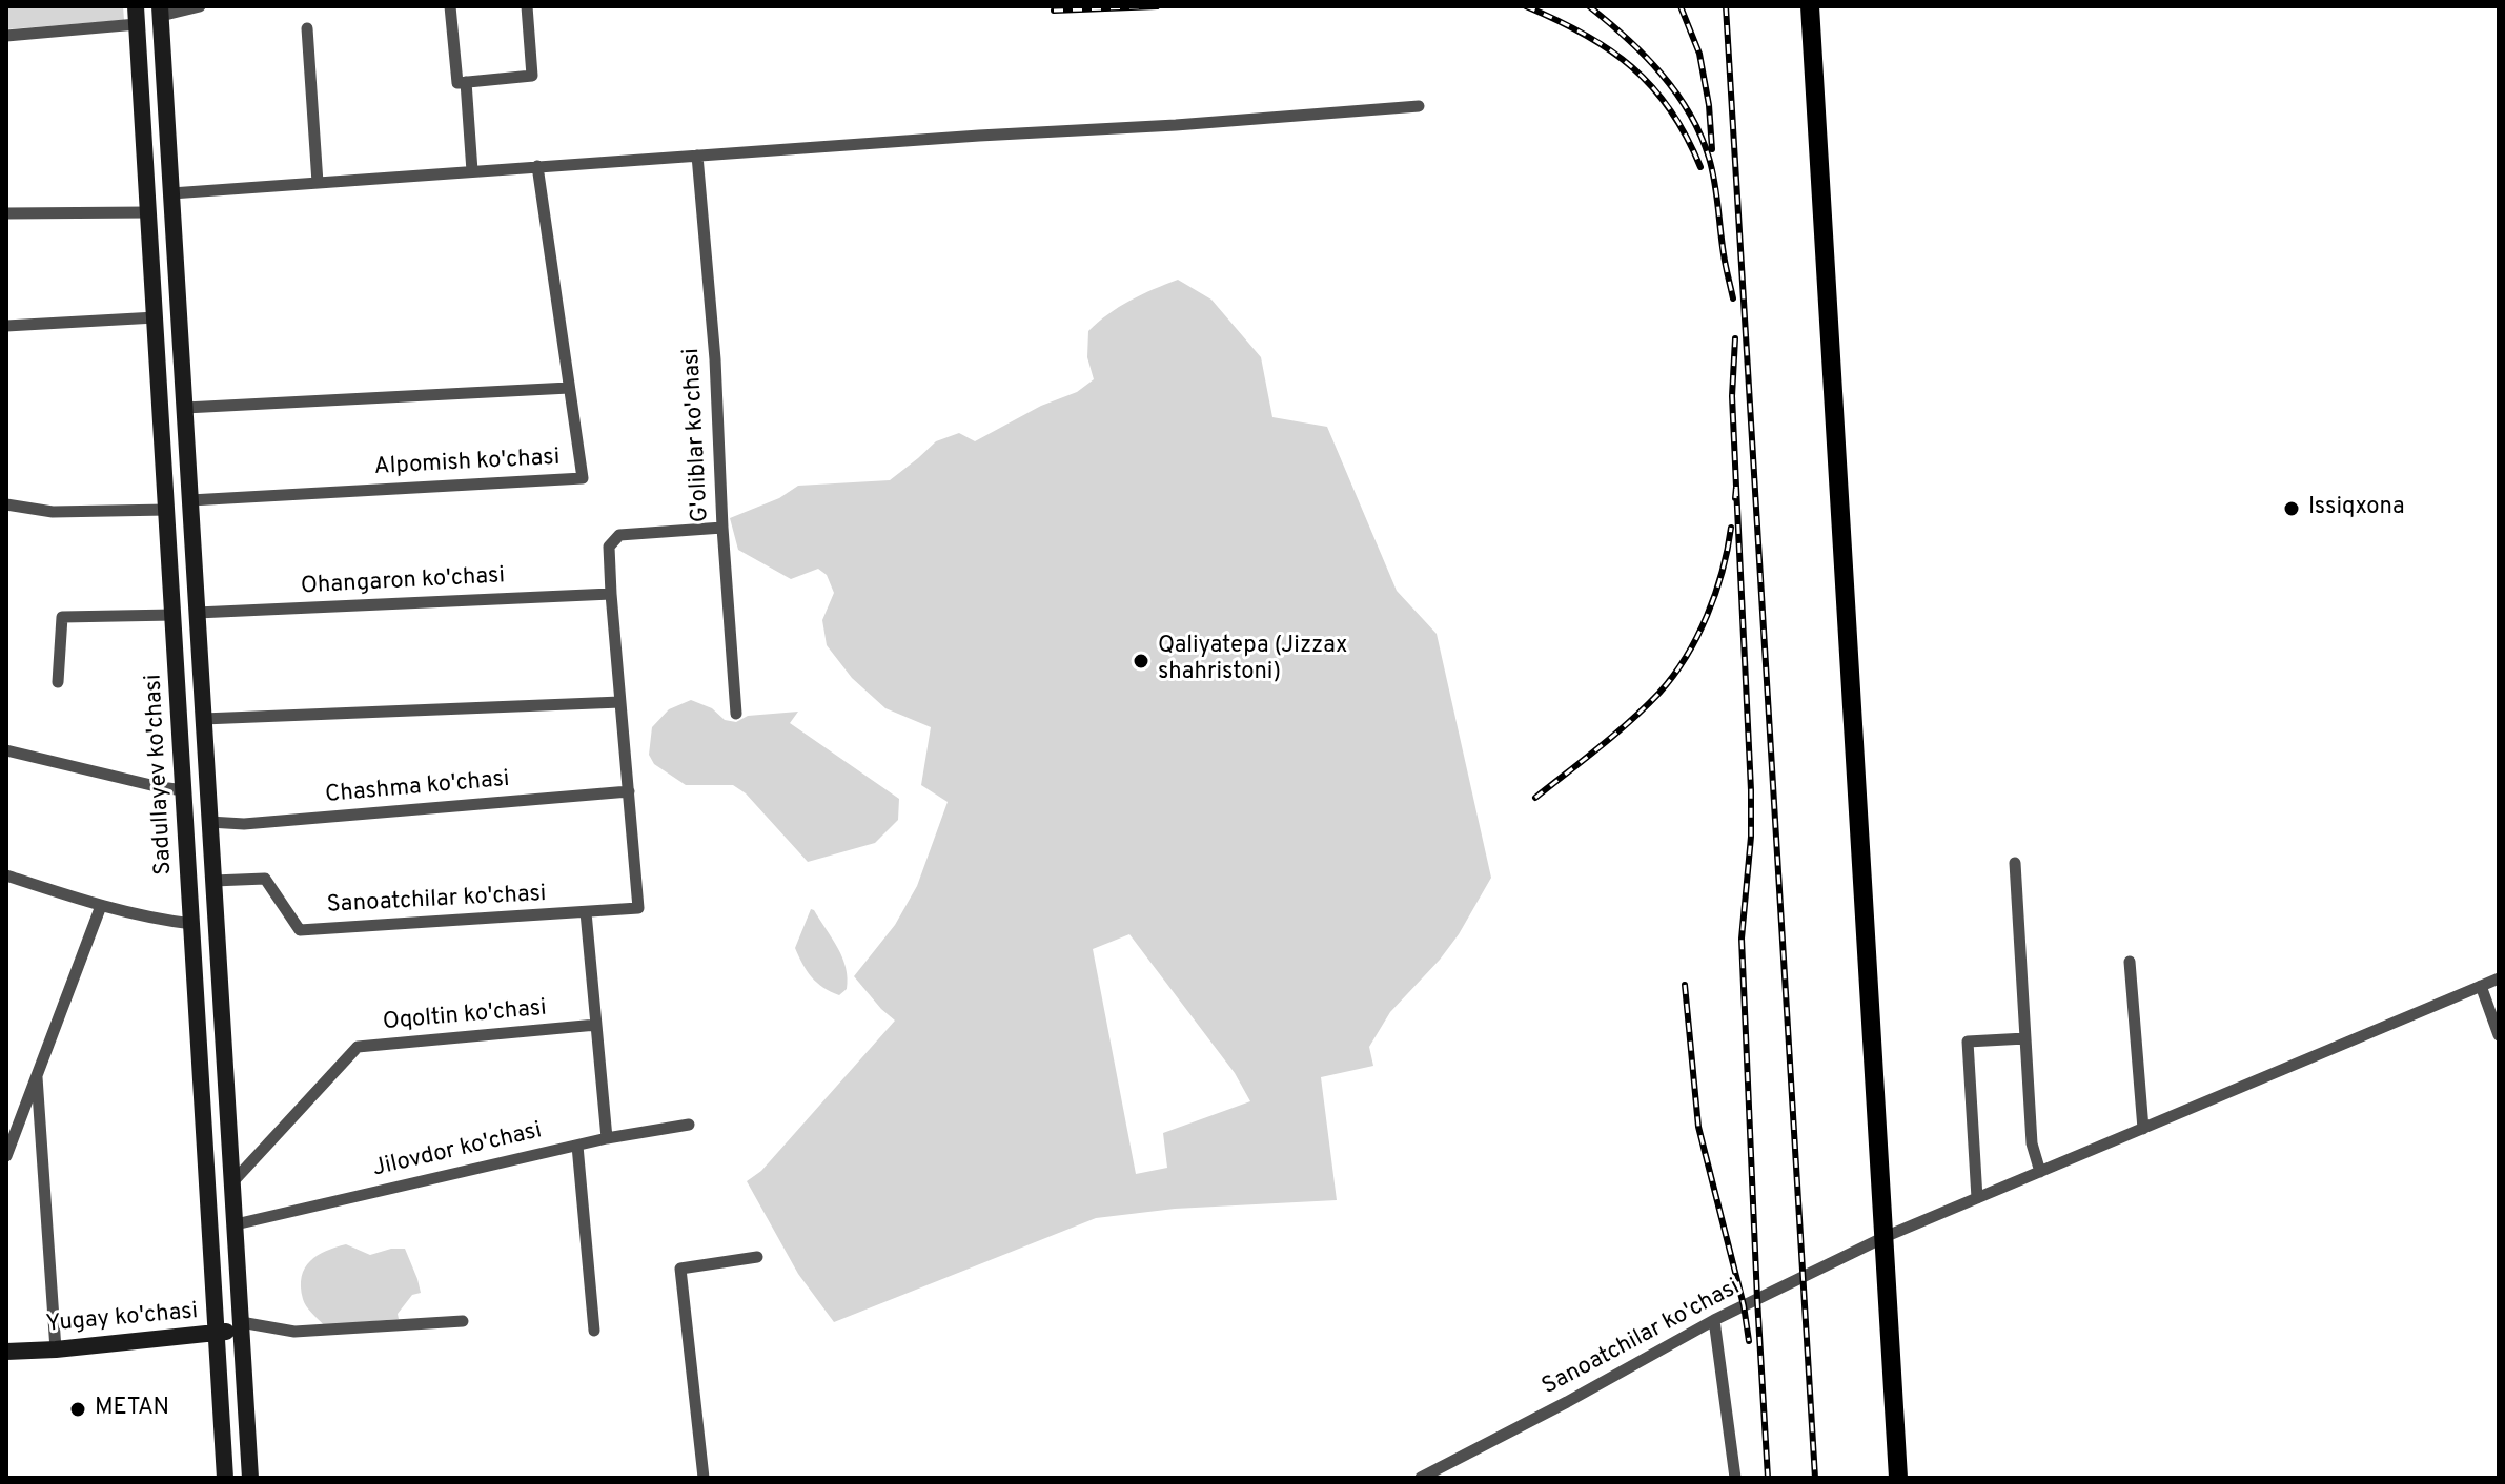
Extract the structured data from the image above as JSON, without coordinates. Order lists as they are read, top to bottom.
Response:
{
  "streets": {
    "main road": ["Sadullayev ko'chasi", "Yugay ko'chasi"],
    "street": [
      "G'oliblar ko'chasi",
      "Alpomish ko'chasi",
      "Ohangaron ko'chasi",
      "Chashma ko'chasi",
      "Sanoatchilar ko'chasi",
      "Oqoltin ko'chasi",
      "Jilovdor ko'chasi"
    ]
  },
  "crossings": [
    ["Alpomish ko'chasi", "Sadullayev ko'chasi"],
    ["Ohangaron ko'chasi", "Sadullayev ko'chasi"],
    ["Sadullayev ko'chasi", "Chashma ko'chasi"],
    ["Sadullayev ko'chasi", "Sanoatchilar ko'chasi"],
    ["Sadullayev ko'chasi", "Oqoltin ko'chasi"],
    ["Sadullayev ko'chasi", "Jilovdor ko'chasi"],
    ["Sadullayev ko'chasi", "Yugay ko'chasi"],
    ["Chashma ko'chasi", "Sanoatchilar ko'chasi"]
  ],
  "places": ["Issiqxona", "Qaliyatepa (Jizzax shahristoni)", "METAN"]
}
